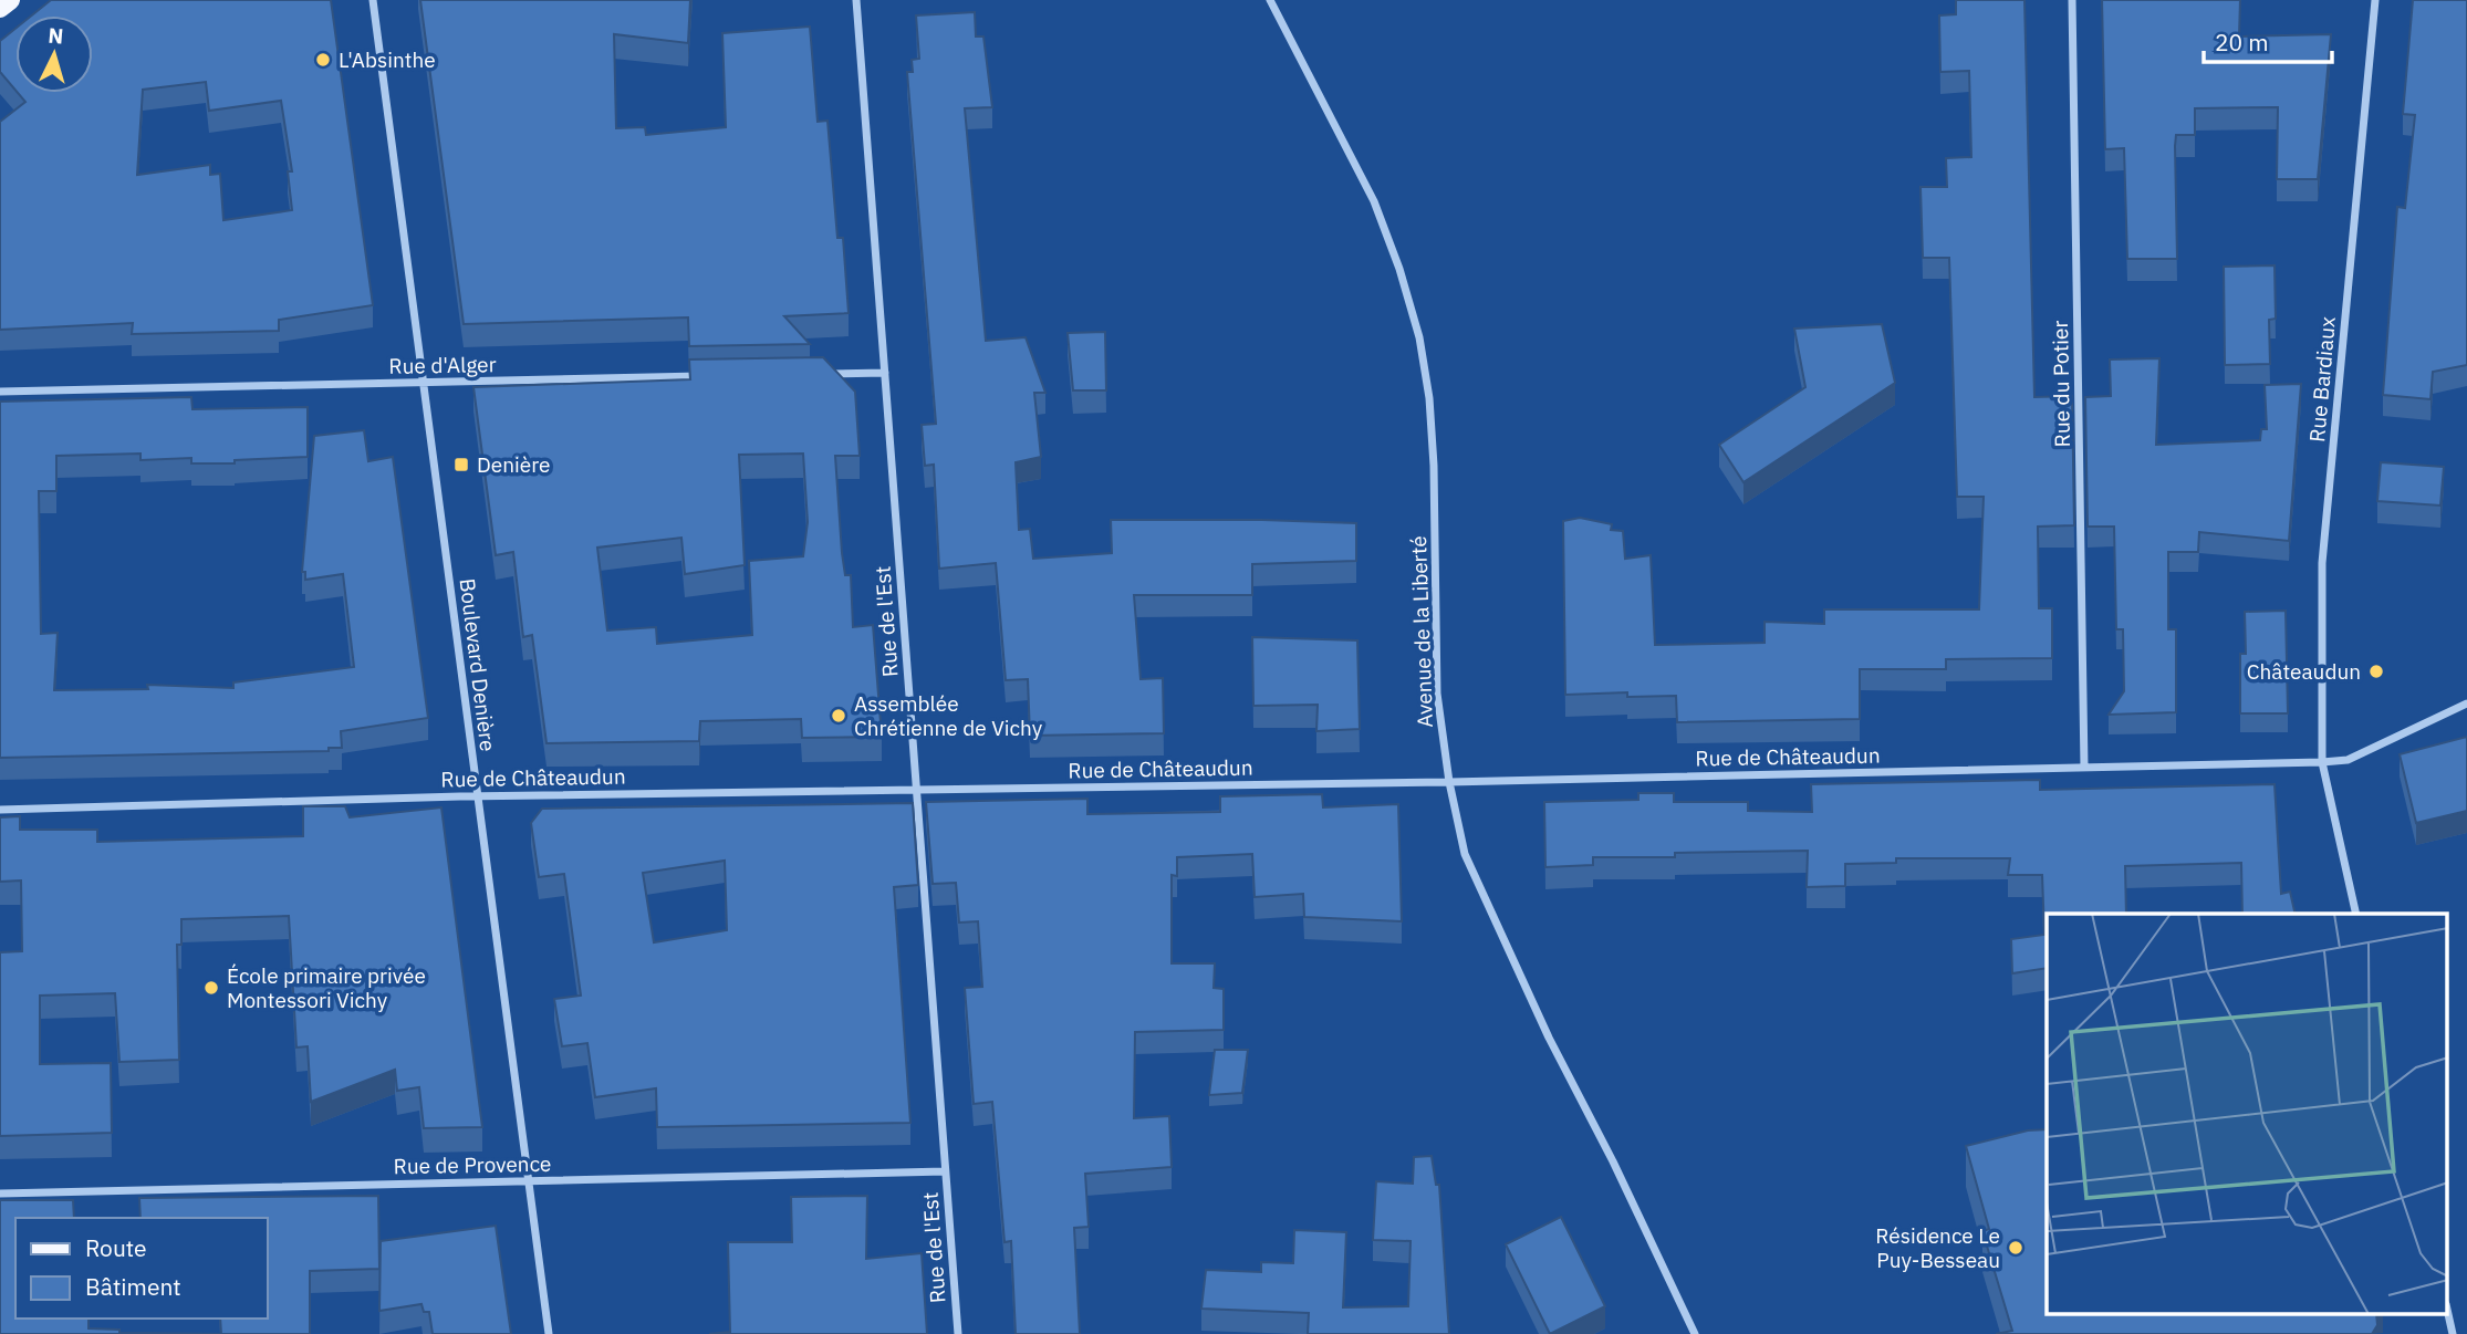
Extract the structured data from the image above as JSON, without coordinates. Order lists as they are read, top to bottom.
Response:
{
  "streets": {
    "street": [
      "Rue d'Alger",
      "Rue Bardiaux",
      "Rue du Potier",
      "Rue de l'Est",
      "Avenue de la Liberté",
      "Boulevard Denière",
      "Rue de Châteaudun",
      "Rue de Provence"
    ]
  },
  "crossings": [
    ["Rue d'Alger", "Boulevard Denière"],
    ["Rue Bardiaux", "Rue de Châteaudun"],
    ["Rue du Potier", "Rue de Châteaudun"],
    ["Rue de l'Est", "Rue de Châteaudun"],
    ["Rue de l'Est", "Rue de Provence"],
    ["Avenue de la Liberté", "Rue de Châteaudun"],
    ["Boulevard Denière", "Rue de Châteaudun"],
    ["Boulevard Denière", "Rue de Provence"]
  ],
  "places": {
    "other": [
      "L'Absinthe",
      "Châteaudun",
      "Assemblée Chrétienne de Vichy",
      "École primaire privée Montessori Vichy",
      "Résidence Le Puy-Besseau"
    ],
    "transit": ["Denière"]
  },
  "legend": ["Route", "Bâtiment"],
  "scale_bar": "20 m",
  "north": "top"
}
